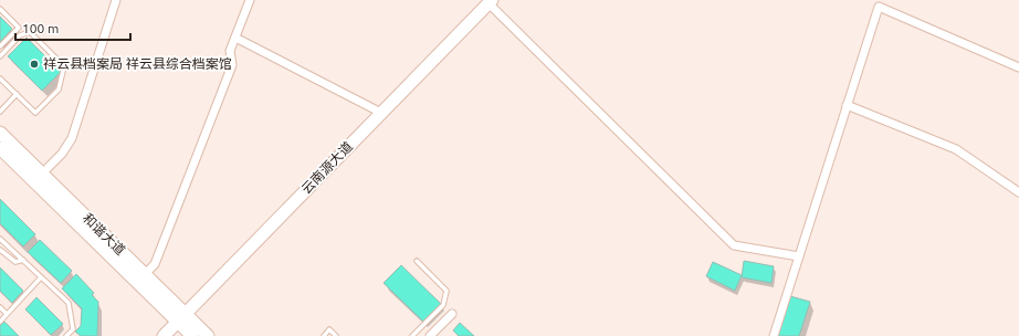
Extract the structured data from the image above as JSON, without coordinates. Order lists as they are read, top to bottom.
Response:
{
  "streets": {
    "main road": ["云南源大道", "和谐大道"]
  },
  "crossings": [
    ["云南源大道", "和谐大道"]
  ],
  "places": ["祥云县档案局 祥云县综合档案馆"],
  "scale_bar": "100 m"
}
